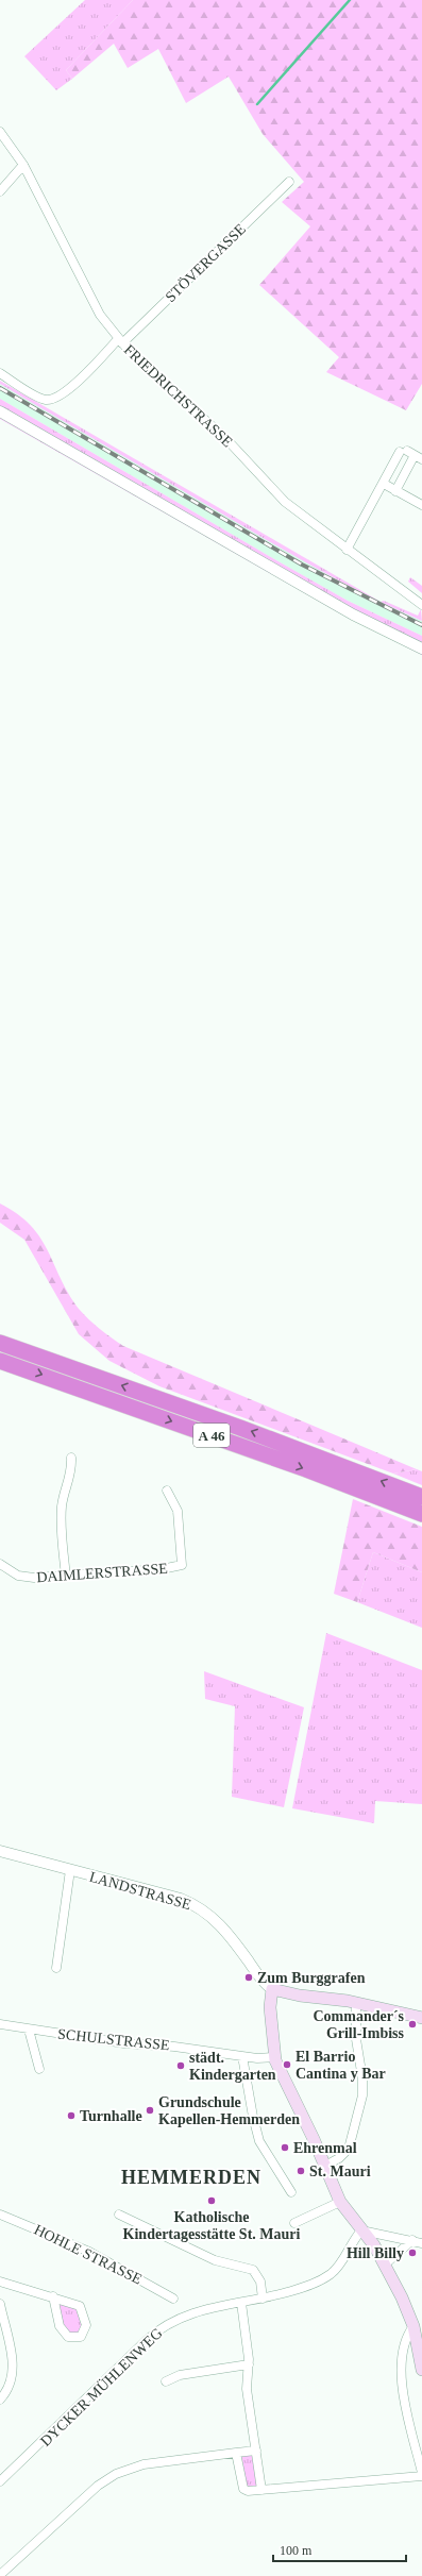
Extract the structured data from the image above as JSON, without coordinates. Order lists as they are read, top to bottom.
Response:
{
  "streets": {
    "highway": ["A 46"],
    "street": [
      "STÖVERGASSE",
      "FRIEDRICHSTRASSE",
      "DAIMLERSTRASSE",
      "LANDSTRASSE",
      "SCHULSTRASSE",
      "HOHLE STRASSE",
      "DYCKER MÜHLENWEG"
    ]
  },
  "crossings": [
    ["STÖVERGASSE", "FRIEDRICHSTRASSE"]
  ],
  "districts": ["HEMMERDEN"],
  "places": [
    "Zum Burggrafen",
    "Commander´s Grill-Imbiss",
    "El Barrio Cantina y Bar",
    "städt. Kindergarten",
    "Grundschule Kapellen-Hemmerden",
    "Turnhalle",
    "Ehrenmal",
    "St. Mauri",
    "Katholische Kindertagesstätte St. Mauri",
    "Hill Billy"
  ],
  "scale_bar": "100 m"
}
